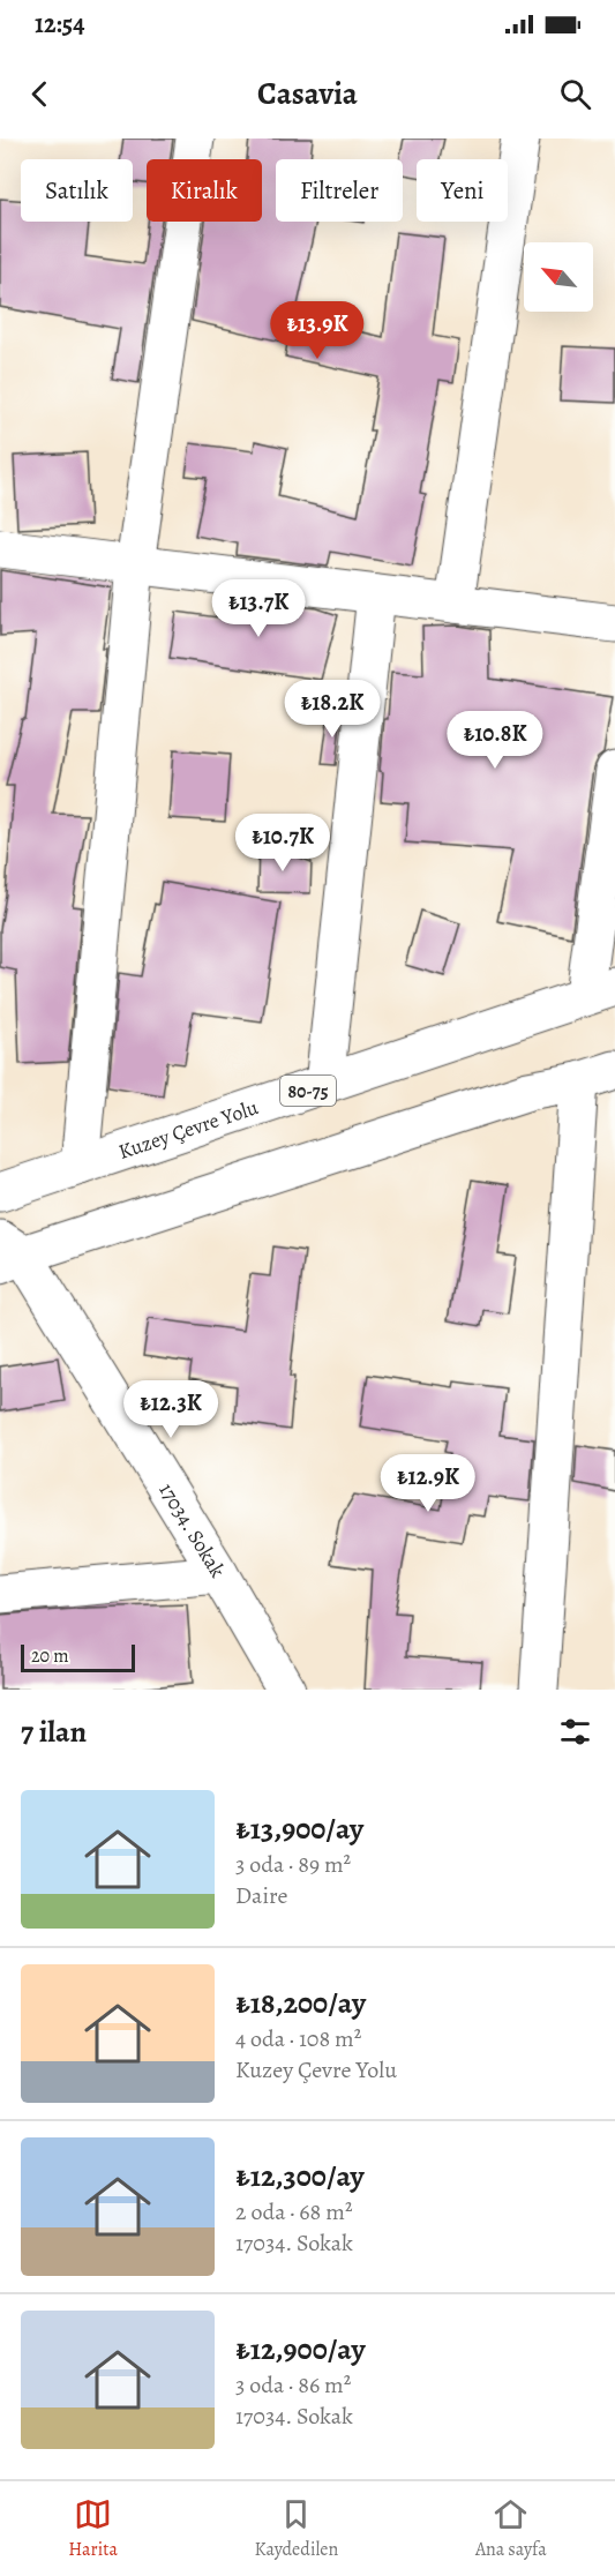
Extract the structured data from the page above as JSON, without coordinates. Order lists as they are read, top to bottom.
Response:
{
  "streets": {
    "main road": ["80-75", "Kuzey Çevre Yolu", "17034. Sokak"]
  },
  "scale_bar": "20 m",
  "north": "top left",
  "page": {
    "status": "12:54",
    "header": "Casavia",
    "chip": [
      "Satılık",
      "Kiralık",
      "Filtreler",
      "Yeni"
    ],
    "price": [
      "₺13.9K",
      "₺13.7K",
      "₺18.2K",
      "₺10.8K",
      "₺10.7K",
      "₺12.3K",
      "₺12.9K"
    ],
    "scale": "20 m",
    "heading": "7 ilan",
    "list": [
      {
        "name": "₺13,900/ay",
        "note": "3 oda · 89 m² · Daire"
      },
      {
        "name": "₺18,200/ay",
        "note": "4 oda · 108 m² · Kuzey Çevre Yolu"
      },
      {
        "name": "₺12,300/ay",
        "note": "2 oda · 68 m² · 17034. Sokak"
      },
      {
        "name": "₺12,900/ay",
        "note": "3 oda · 86 m² · 17034. Sokak"
      }
    ],
    "tabs": ["Harita", "Kaydedilen", "Ana sayfa"]
  }
}
